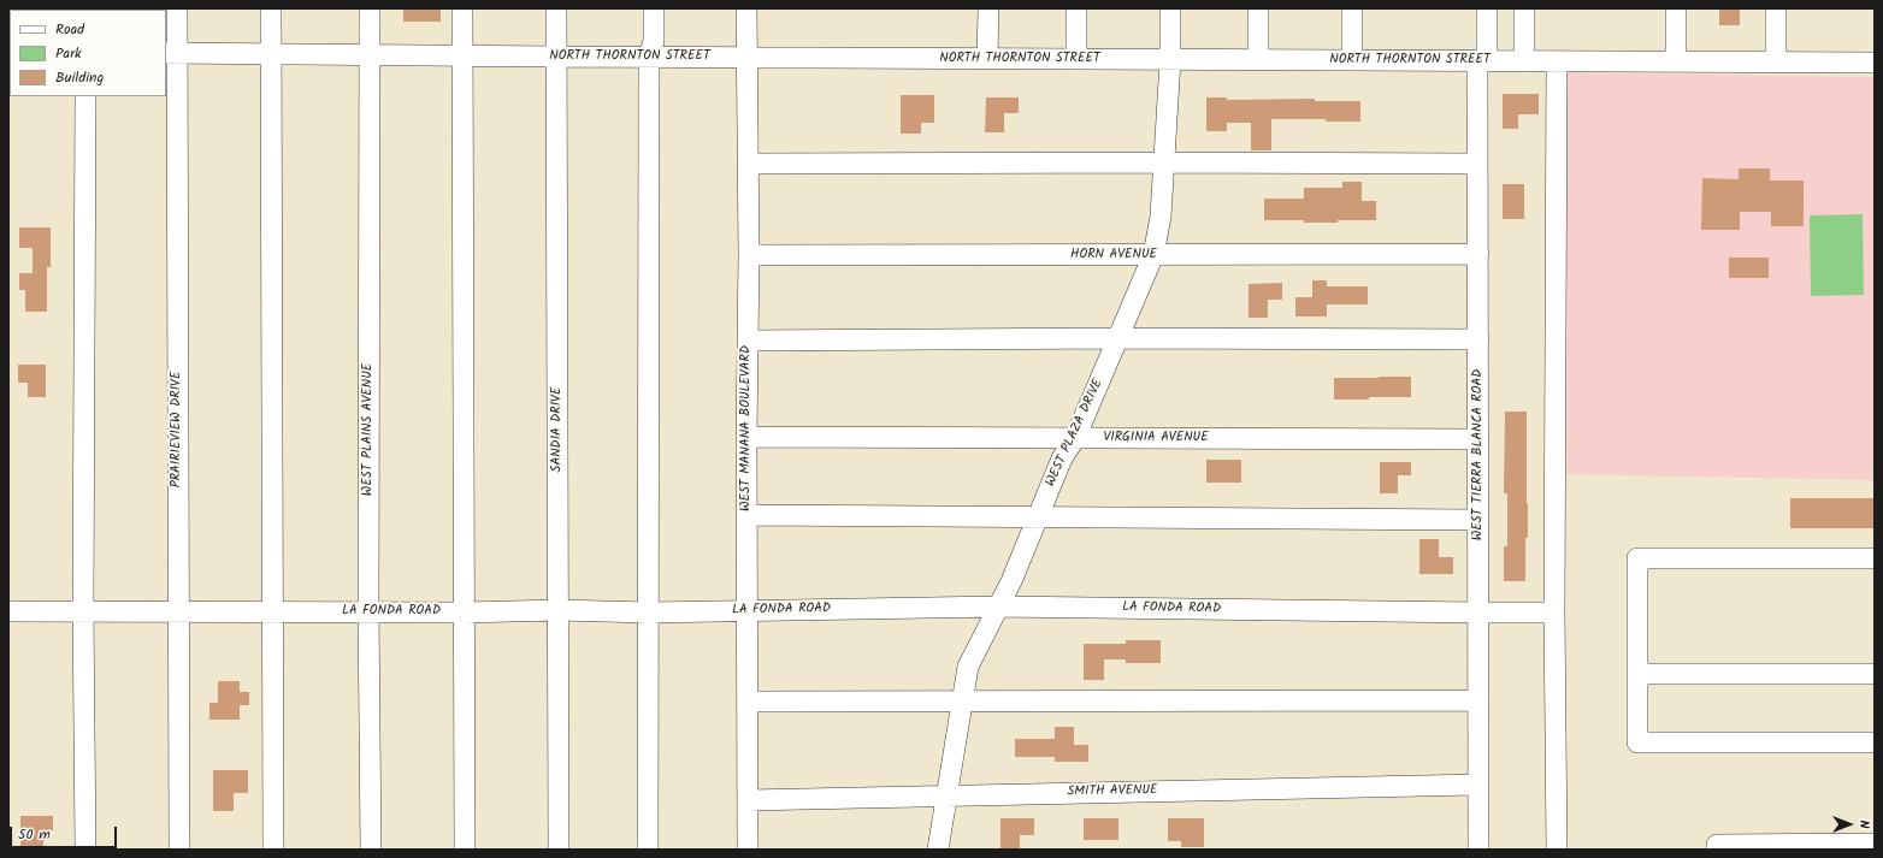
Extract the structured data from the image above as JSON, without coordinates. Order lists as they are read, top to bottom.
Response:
{
  "streets": {
    "street": [
      "NORTH THORNTON STREET",
      "HORN AVENUE",
      "WEST MANANA BOULEVARD",
      "PRAIRIEVIEW DRIVE",
      "WEST PLAINS AVENUE",
      "SANDIA DRIVE",
      "WEST PLAZA DRIVE",
      "VIRGINIA AVENUE",
      "WEST TIERRA BLANCA ROAD",
      "LA FONDA ROAD",
      "SMITH AVENUE"
    ]
  },
  "crossings": [
    ["NORTH THORNTON STREET", "WEST MANANA BOULEVARD"],
    ["NORTH THORNTON STREET", "PRAIRIEVIEW DRIVE"],
    ["NORTH THORNTON STREET", "WEST PLAINS AVENUE"],
    ["NORTH THORNTON STREET", "SANDIA DRIVE"],
    ["NORTH THORNTON STREET", "WEST PLAZA DRIVE"],
    ["NORTH THORNTON STREET", "WEST TIERRA BLANCA ROAD"],
    ["HORN AVENUE", "WEST MANANA BOULEVARD"],
    ["HORN AVENUE", "WEST PLAZA DRIVE"],
    ["HORN AVENUE", "WEST TIERRA BLANCA ROAD"],
    ["WEST MANANA BOULEVARD", "VIRGINIA AVENUE"],
    ["WEST MANANA BOULEVARD", "LA FONDA ROAD"],
    ["WEST MANANA BOULEVARD", "SMITH AVENUE"],
    ["PRAIRIEVIEW DRIVE", "LA FONDA ROAD"],
    ["WEST PLAINS AVENUE", "LA FONDA ROAD"],
    ["SANDIA DRIVE", "LA FONDA ROAD"],
    ["WEST PLAZA DRIVE", "VIRGINIA AVENUE"],
    ["WEST PLAZA DRIVE", "LA FONDA ROAD"],
    ["WEST PLAZA DRIVE", "SMITH AVENUE"],
    ["VIRGINIA AVENUE", "WEST TIERRA BLANCA ROAD"],
    ["WEST TIERRA BLANCA ROAD", "LA FONDA ROAD"],
    ["WEST TIERRA BLANCA ROAD", "SMITH AVENUE"]
  ],
  "legend": ["Road", "Park", "Building"],
  "scale_bar": "50 m",
  "north": "right"
}
